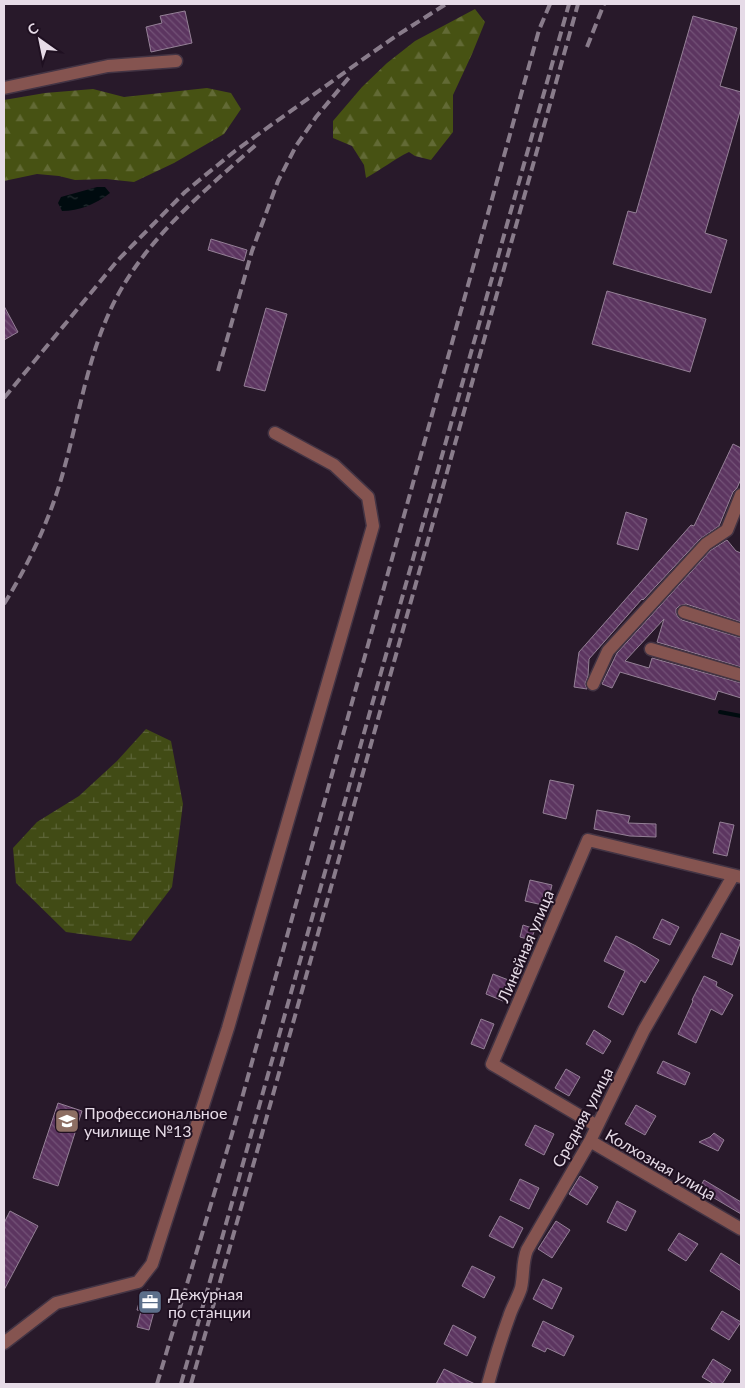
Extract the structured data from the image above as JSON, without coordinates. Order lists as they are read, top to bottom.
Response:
{
  "streets": {
    "street": ["Линейная улица", "Средняя улица", "Колхозная улица"]
  },
  "crossings": [
    ["Линейная улица", "Средняя улица"],
    ["Средняя улица", "Колхозная улица"]
  ],
  "places": {
    "school or university": ["Профессиональное училище №13"],
    "office": ["Дежурная по станции"]
  },
  "north": "top left"
}
